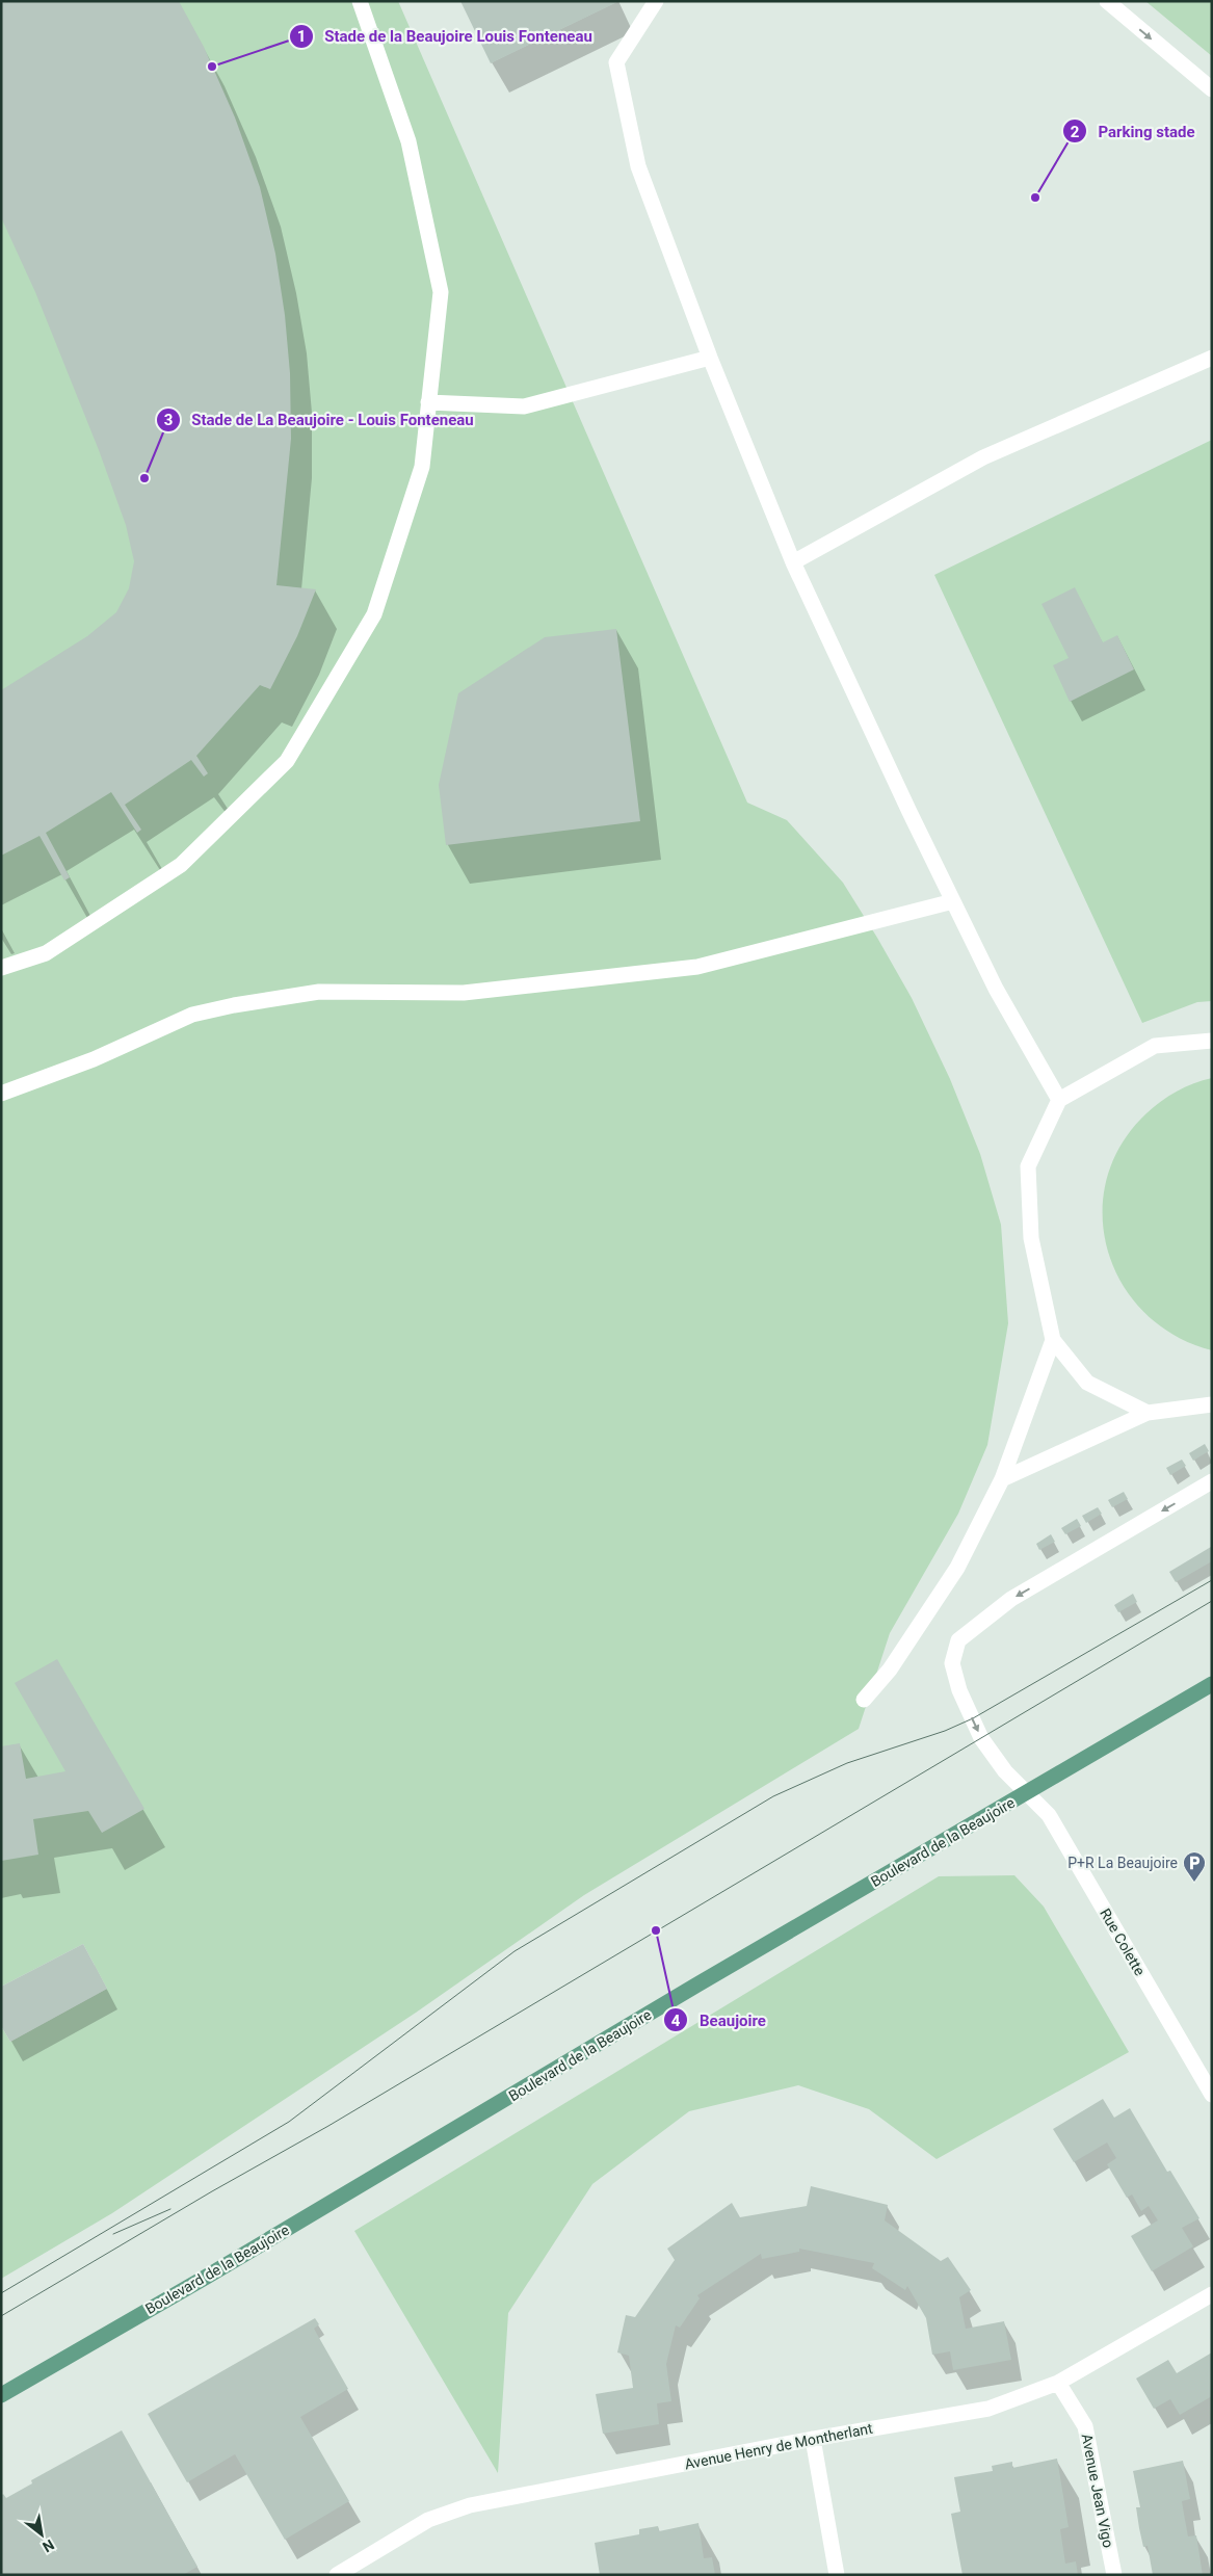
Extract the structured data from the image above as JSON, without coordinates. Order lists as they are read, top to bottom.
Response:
{
  "streets": {
    "main road": ["Boulevard de la Beaujoire"],
    "street": ["Rue Colette", "Avenue Henry de Montherlant", "Avenue Jean Vigo"]
  },
  "crossings": [
    ["Boulevard de la Beaujoire", "Rue Colette"],
    ["Avenue Henry de Montherlant", "Avenue Jean Vigo"]
  ],
  "places": {
    "other": [
      "Stade de la Beaujoire Louis Fonteneau",
      "Parking stade",
      "Stade de La Beaujoire - Louis Fonteneau",
      "Beaujoire"
    ],
    "parking": ["P+R La Beaujoire"]
  },
  "north": "bottom right"
}
